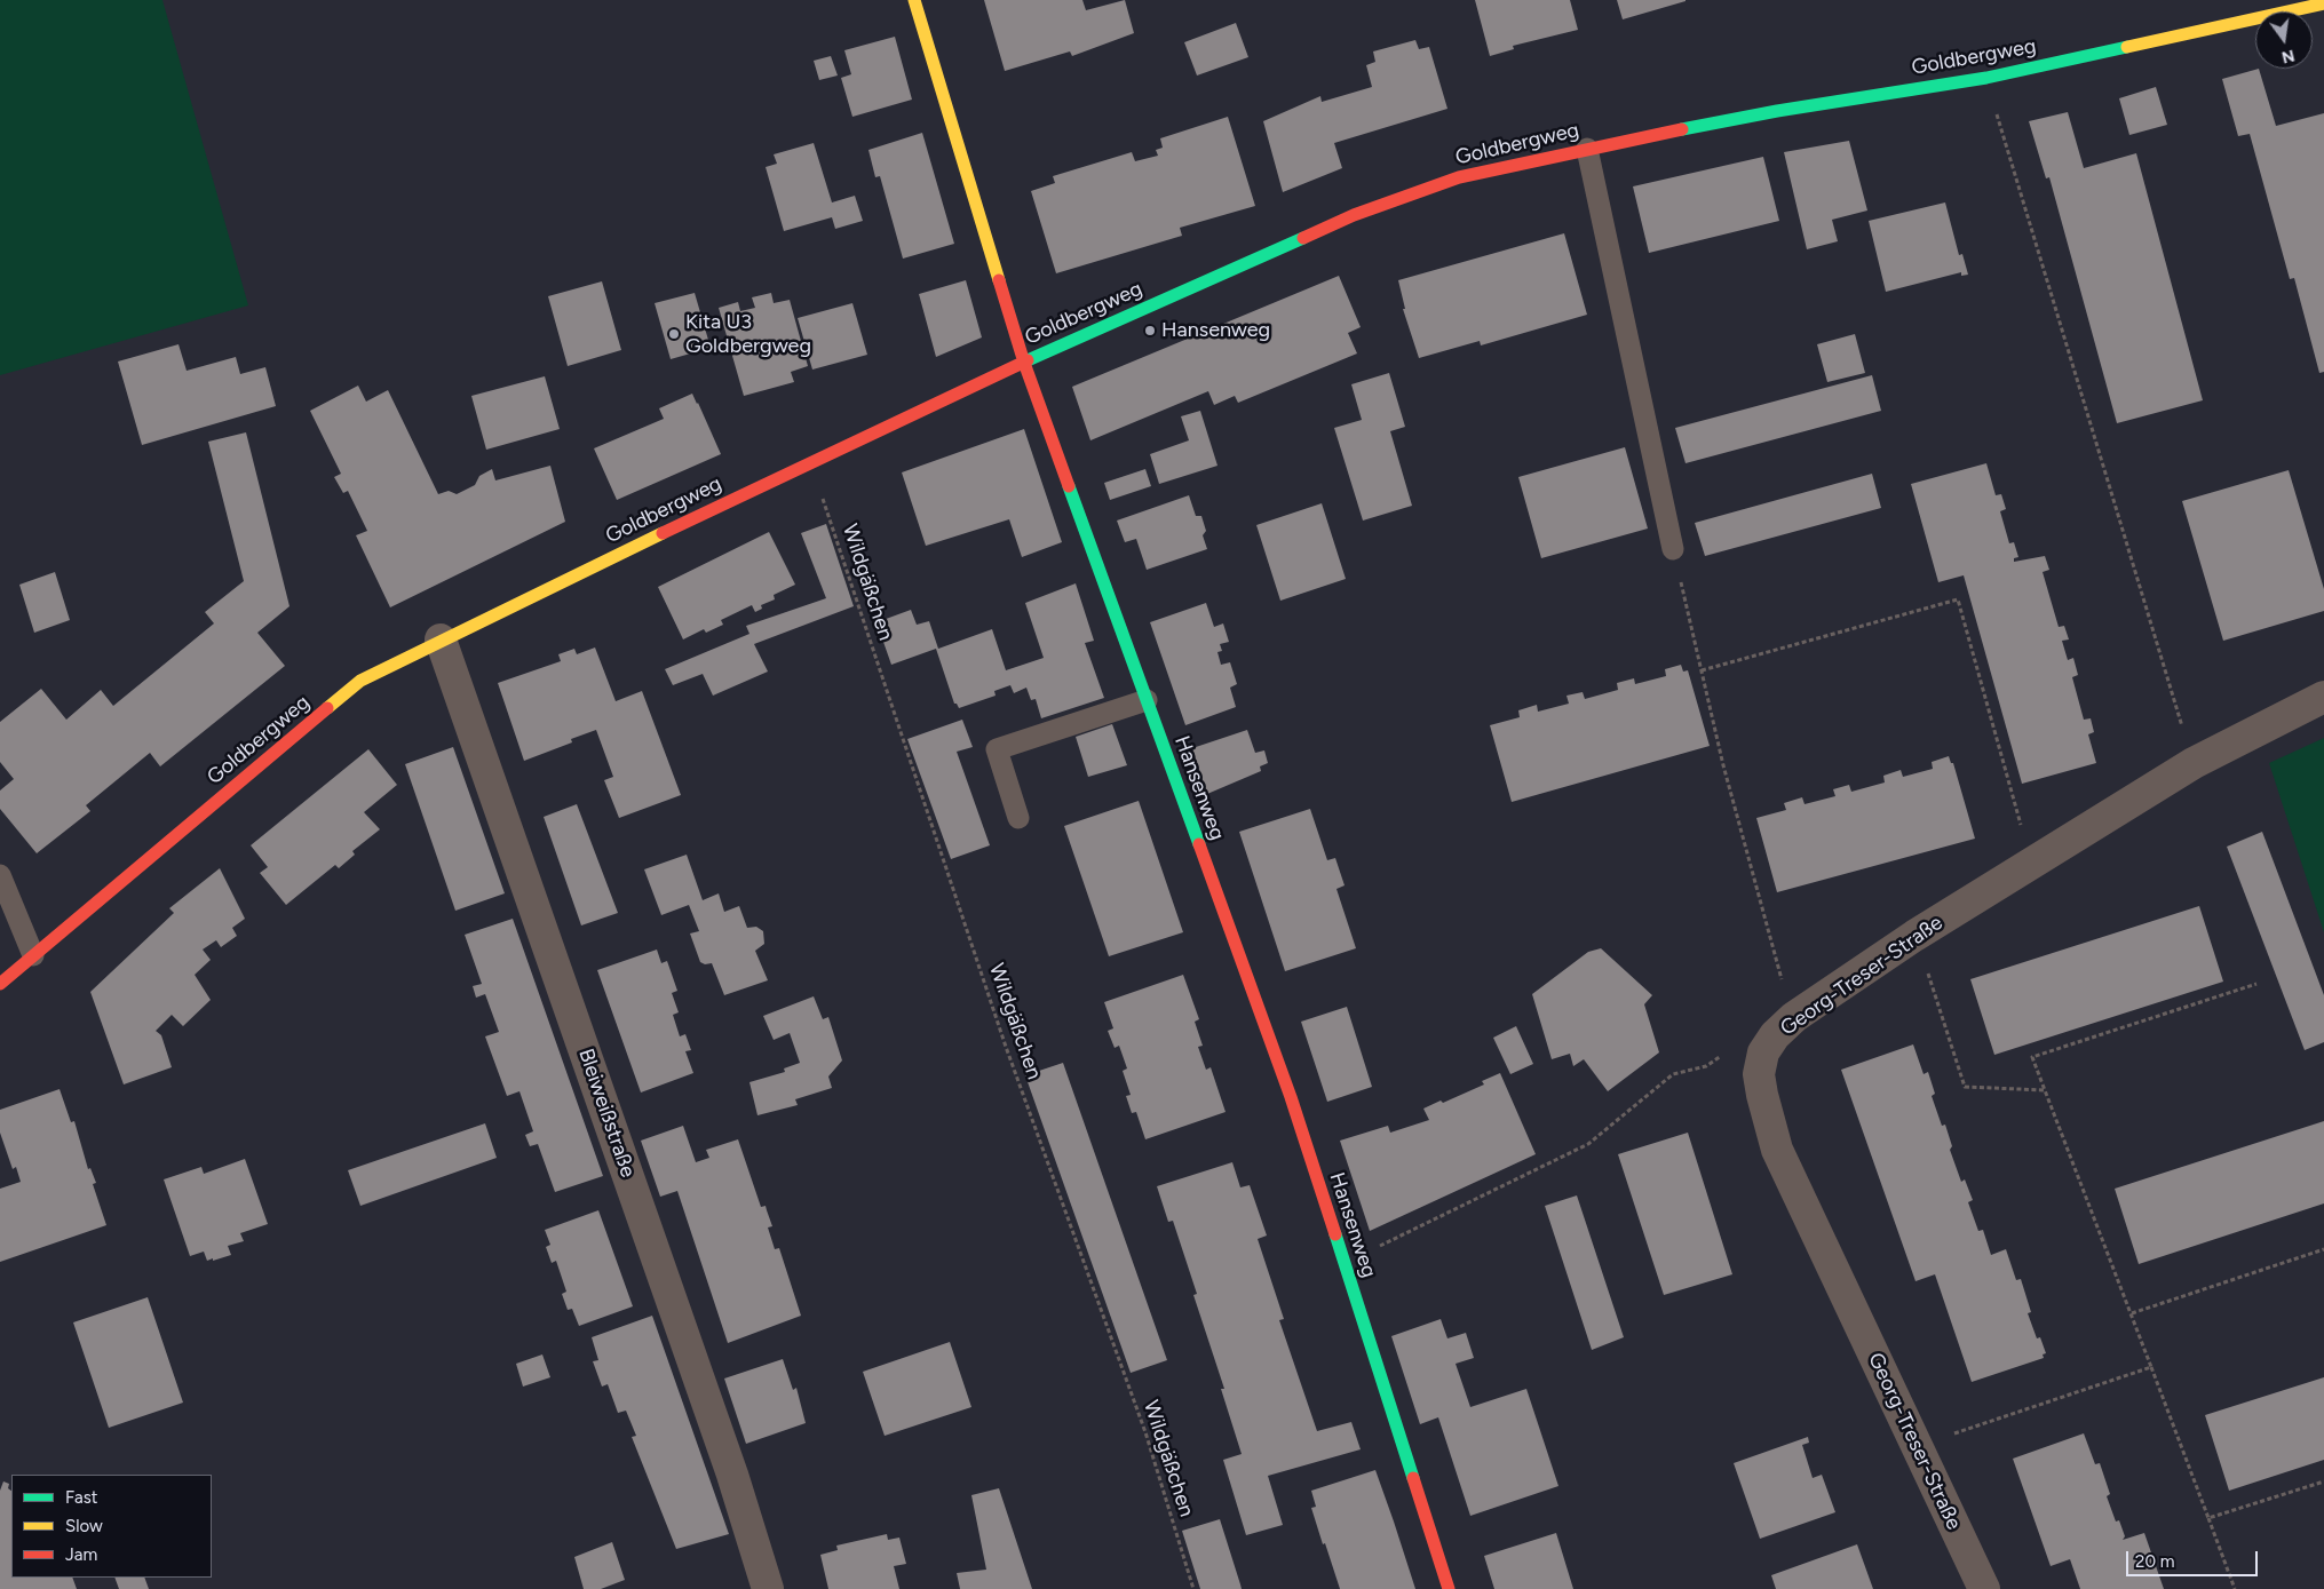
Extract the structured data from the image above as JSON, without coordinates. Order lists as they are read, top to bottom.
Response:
{
  "streets": {
    "street": [
      "Goldbergweg",
      "Hansenweg",
      "Georg-Treser-Straße",
      "Bleiweißstraße"
    ],
    "path": ["Wildgäßchen"]
  },
  "crossings": [
    ["Goldbergweg", "Wildgäßchen"],
    ["Goldbergweg", "Hansenweg"],
    ["Goldbergweg", "Bleiweißstraße"]
  ],
  "places": ["Hansenweg", "Kita U3 Goldbergweg"],
  "legend": ["Fast", "Slow", "Jam"],
  "scale_bar": "20 m",
  "north": "bottom"
}
